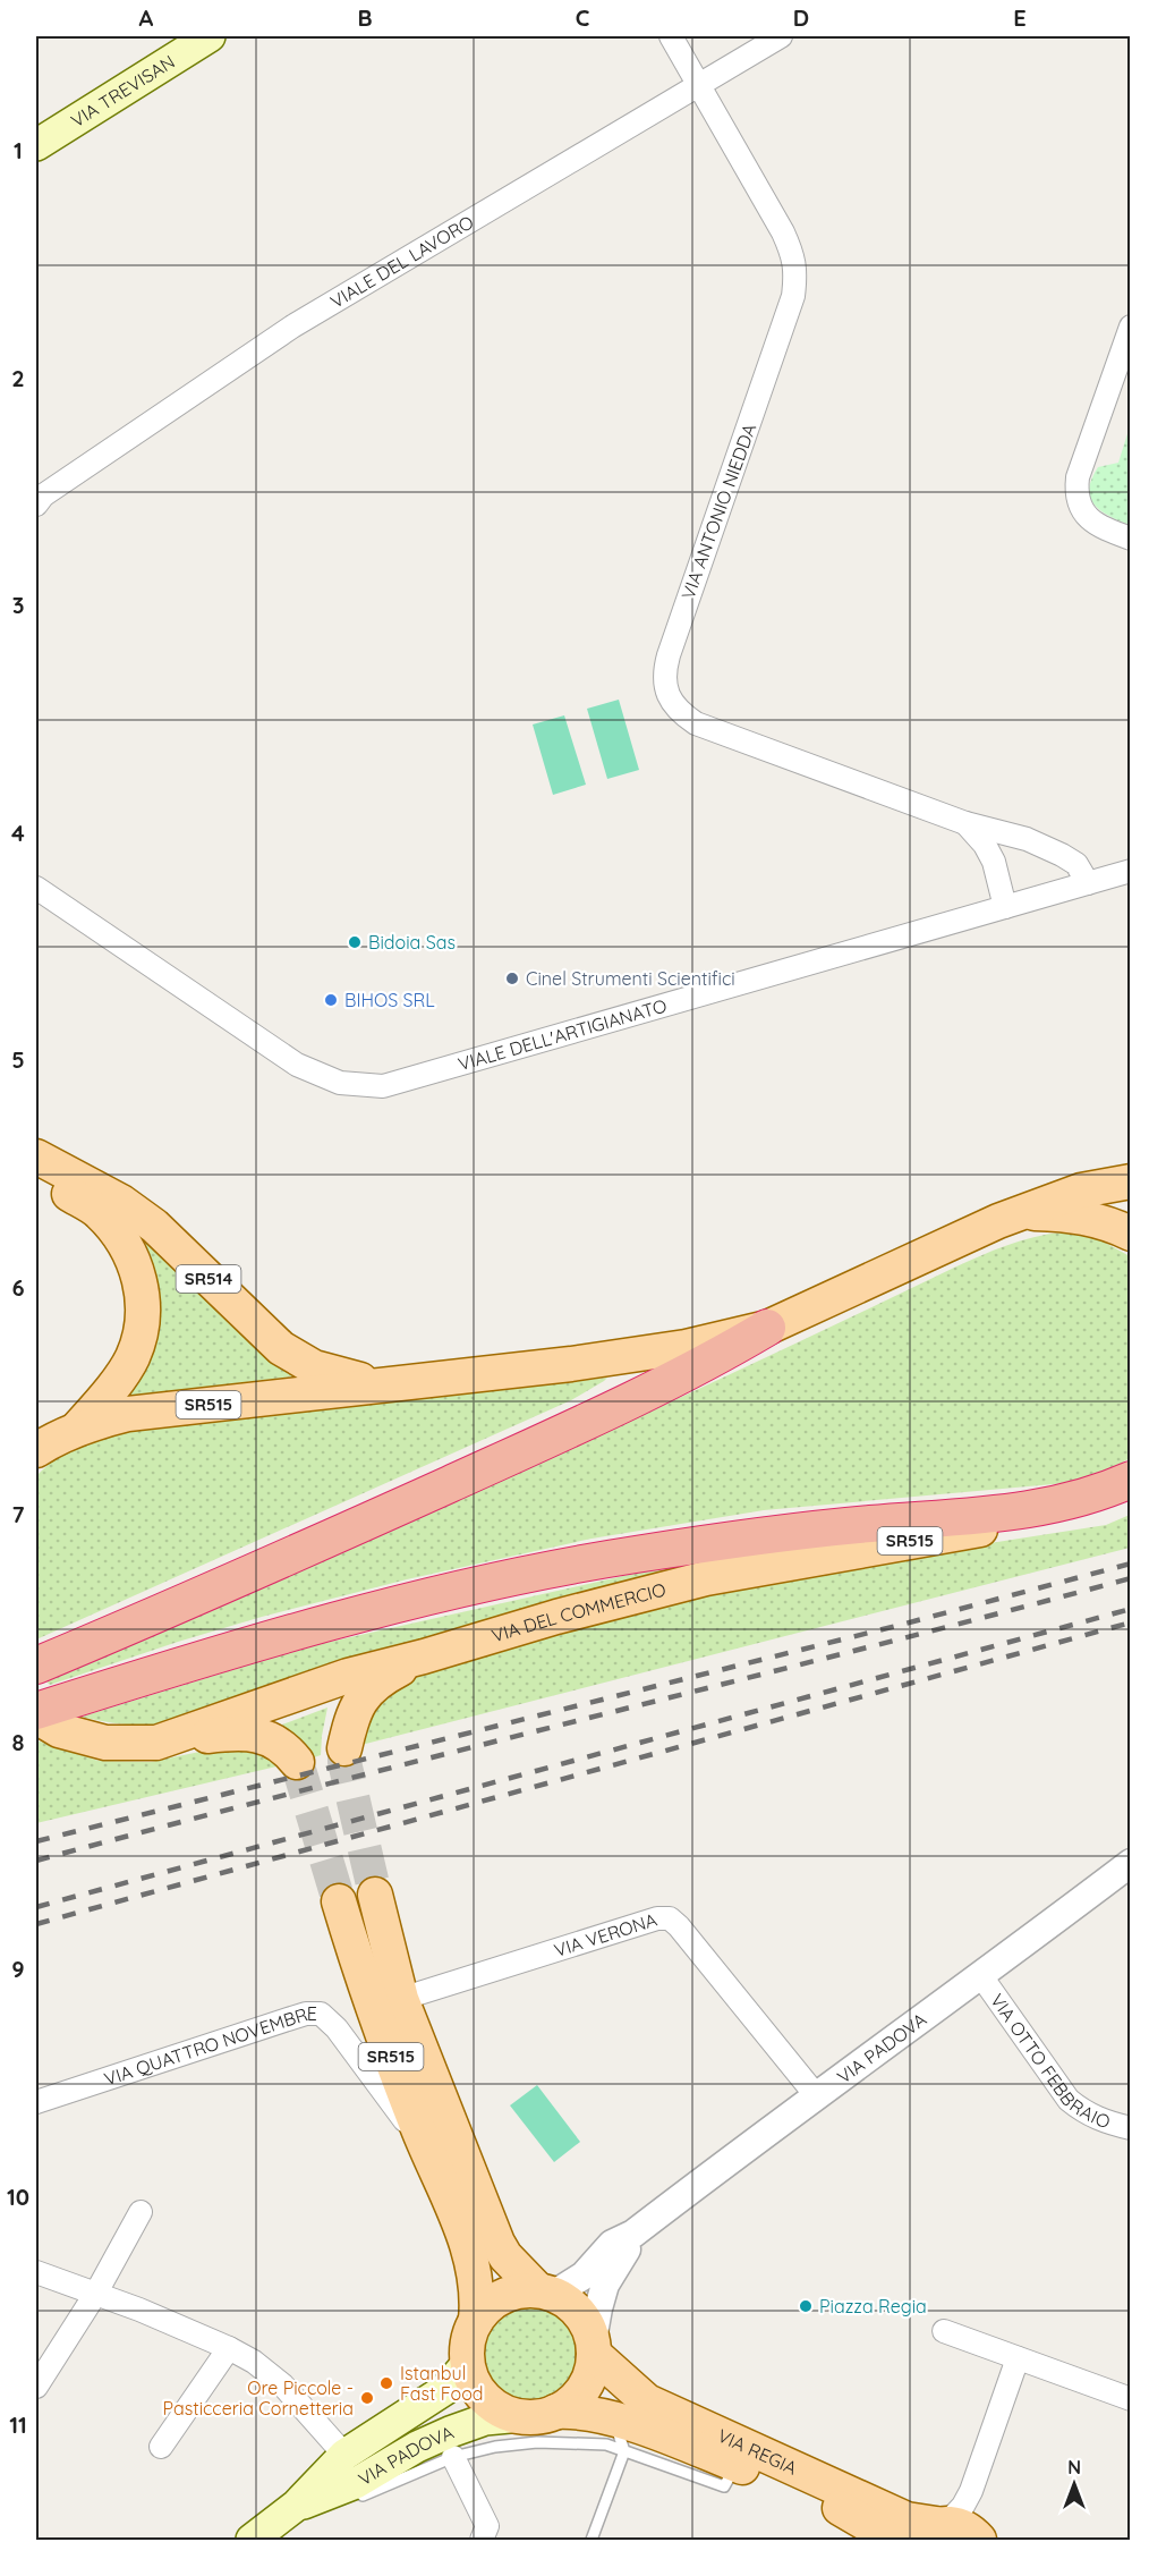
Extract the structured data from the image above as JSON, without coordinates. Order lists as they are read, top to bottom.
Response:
{
  "streets": {
    "highway": ["VIA DEL COMMERCIO"],
    "main road": [
      "VIA TREVISAN",
      "SR514",
      "SR515",
      "VIA PADOVA",
      "VIA REGIA"
    ],
    "street": [
      "VIALE DEL LAVORO",
      "VIA ANTONIO NIEDDA",
      "VIALE DELL'ARTIGIANATO",
      "VIA VERONA",
      "VIA QUATTRO NOVEMBRE",
      "VIA OTTO FEBBRAIO"
    ]
  },
  "crossings": [
    ["VIALE DEL LAVORO", "VIA ANTONIO NIEDDA"],
    ["VIA ANTONIO NIEDDA", "VIALE DELL'ARTIGIANATO"],
    ["SR514", "SR515"],
    ["SR515", "VIA DEL COMMERCIO"],
    ["SR515", "VIA VERONA"],
    ["SR515", "VIA PADOVA"],
    ["SR515", "VIA QUATTRO NOVEMBRE"],
    ["SR515", "VIA REGIA"],
    ["VIA VERONA", "VIA PADOVA"],
    ["VIA PADOVA", "VIA OTTO FEBBRAIO"],
    ["VIA PADOVA", "VIA REGIA"]
  ],
  "places": [
    "Bidoia Sas",
    "Cinel Strumenti Scientifici",
    "BIHOS SRL",
    "Piazza Regia",
    "Istanbul Fast Food",
    "Ore Piccole - Pasticceria Cornetteria"
  ],
  "north": "top",
  "grid": {
    "columns": [
      "A",
      "B",
      "C",
      "D",
      "E"
    ],
    "rows": [
      "1",
      "2",
      "3",
      "4",
      "5",
      "6",
      "7",
      "8",
      "9",
      "10",
      "11"
    ]
  }
}
